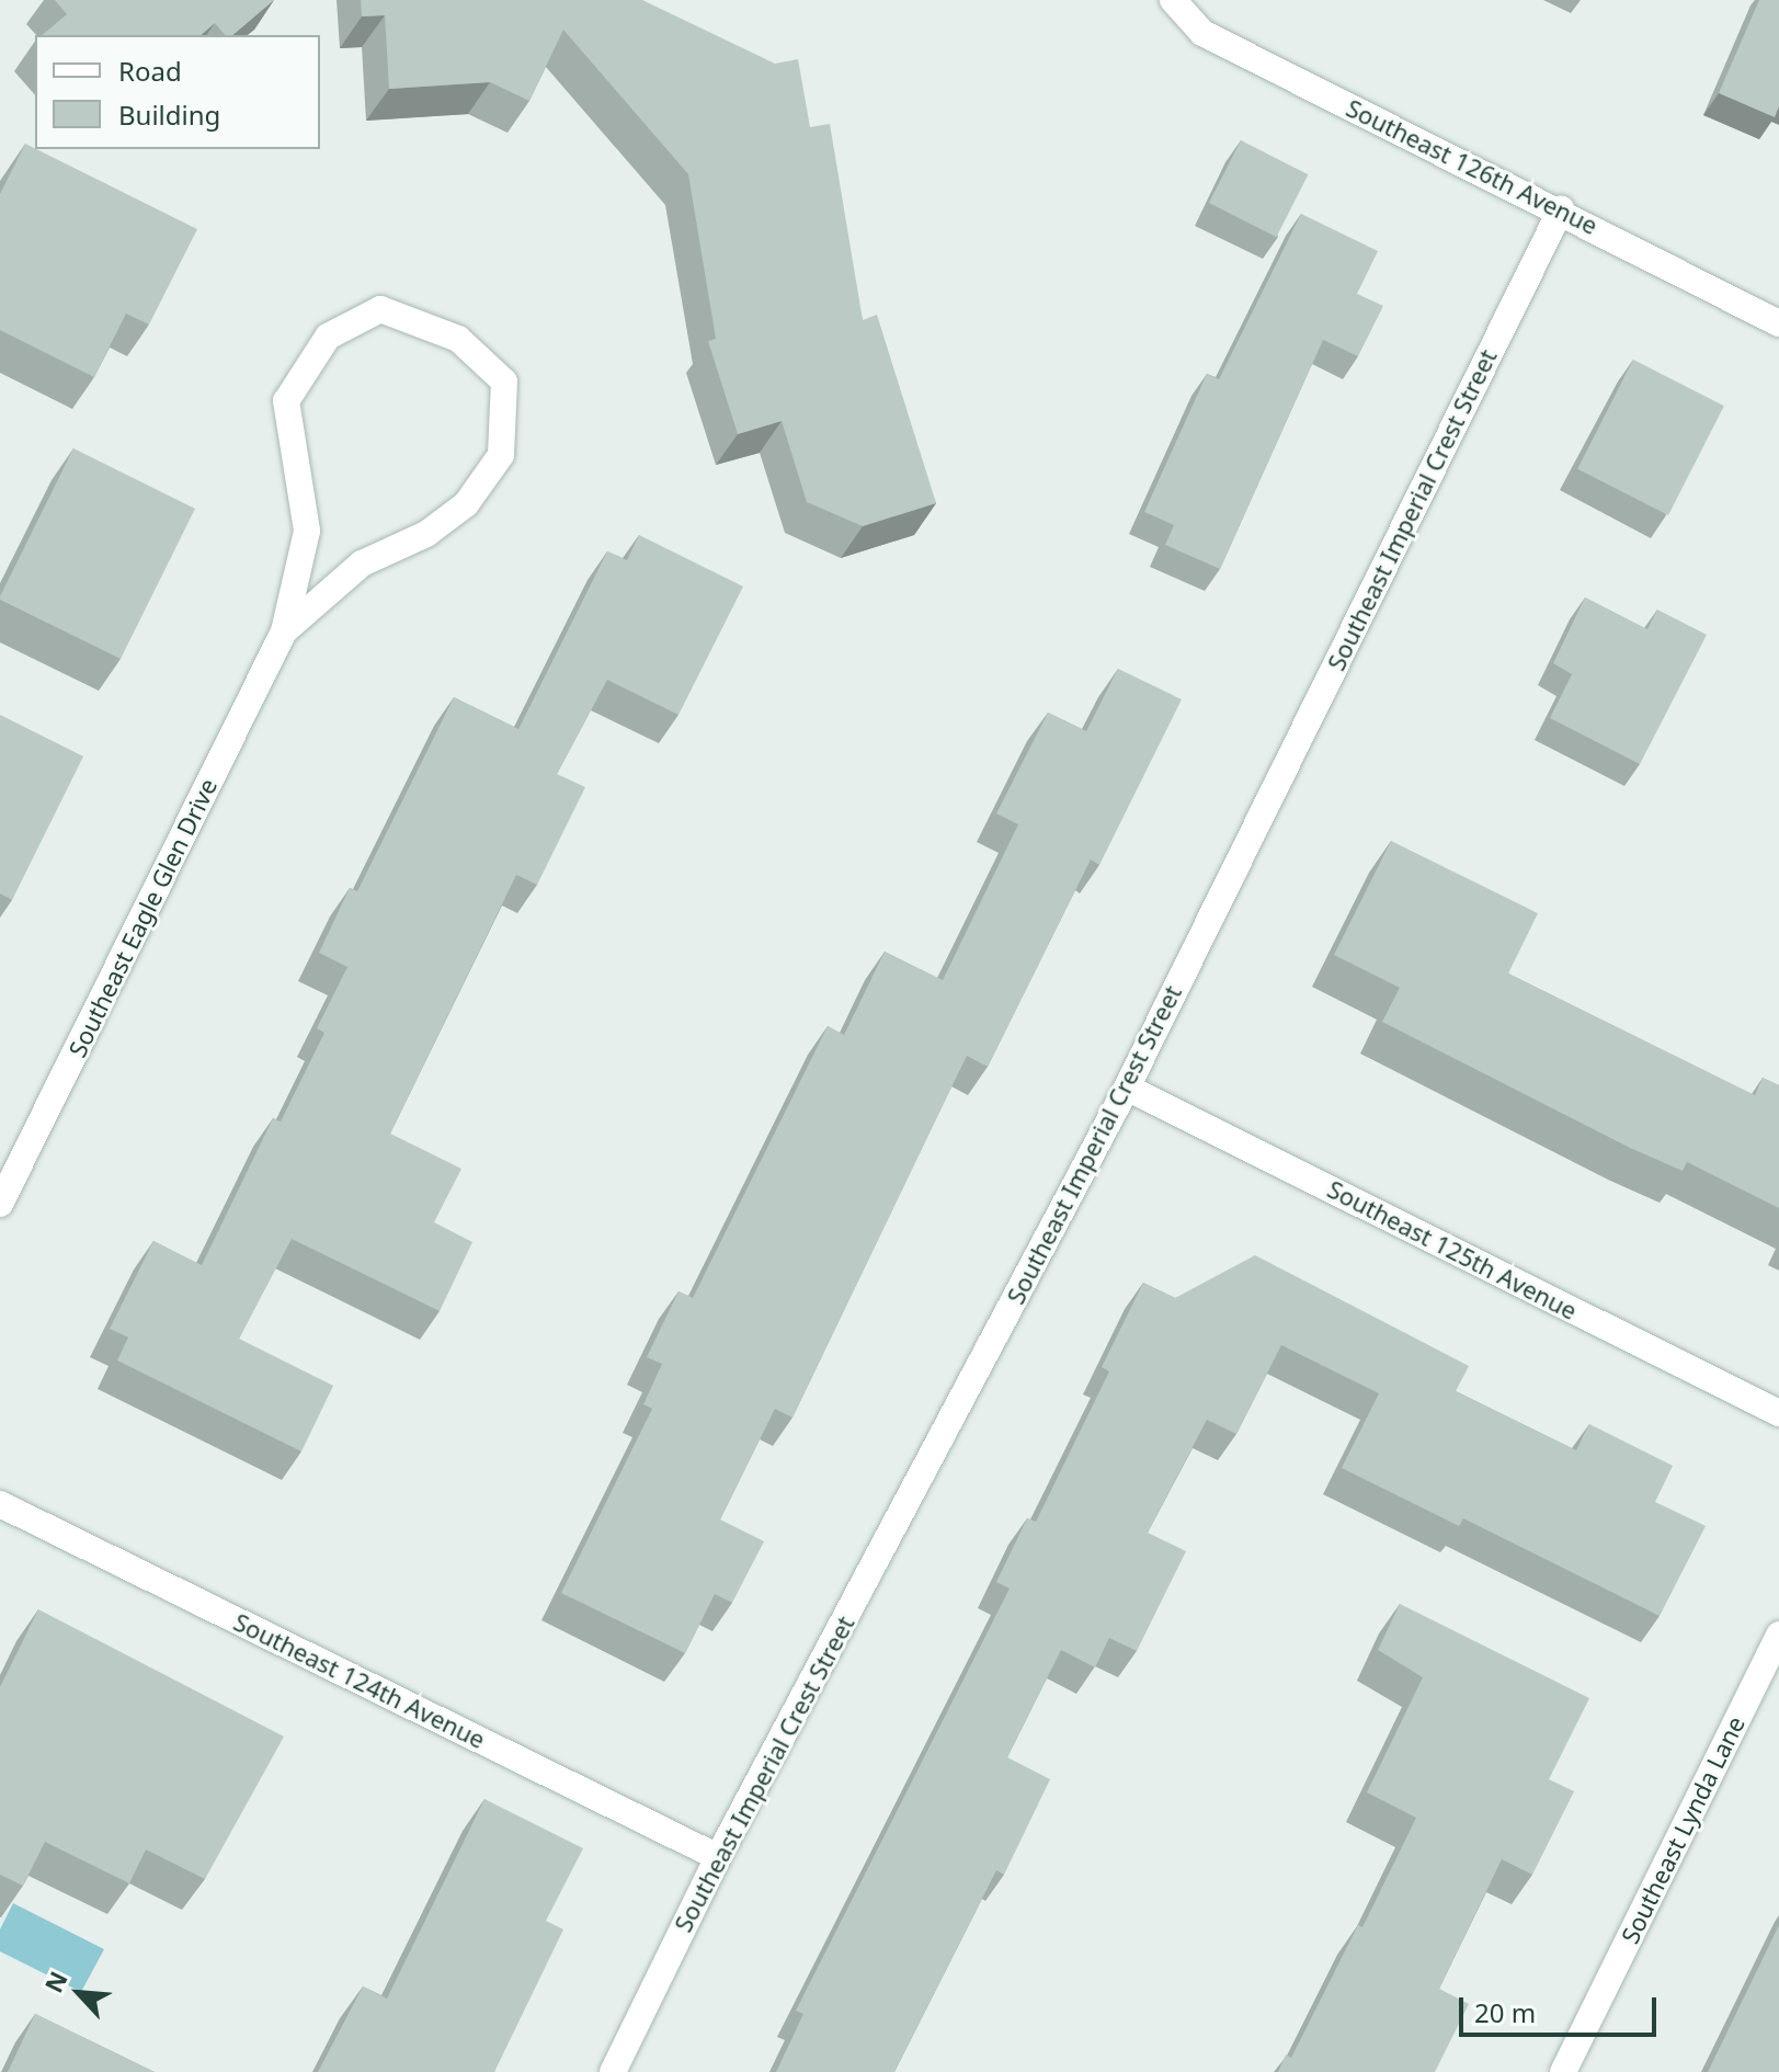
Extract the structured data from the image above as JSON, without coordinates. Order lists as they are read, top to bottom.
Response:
{
  "streets": {
    "street": [
      "Southeast 126th Avenue",
      "Southeast Imperial Crest Street",
      "Southeast Eagle Glen Drive",
      "Southeast 125th Avenue",
      "Southeast 124th Avenue",
      "Southeast Lynda Lane"
    ]
  },
  "crossings": [
    ["Southeast 126th Avenue", "Southeast Imperial Crest Street"],
    ["Southeast Imperial Crest Street", "Southeast 125th Avenue"],
    ["Southeast Imperial Crest Street", "Southeast 124th Avenue"]
  ],
  "legend": ["Road", "Building"],
  "scale_bar": "20 m",
  "north": "top left"
}
